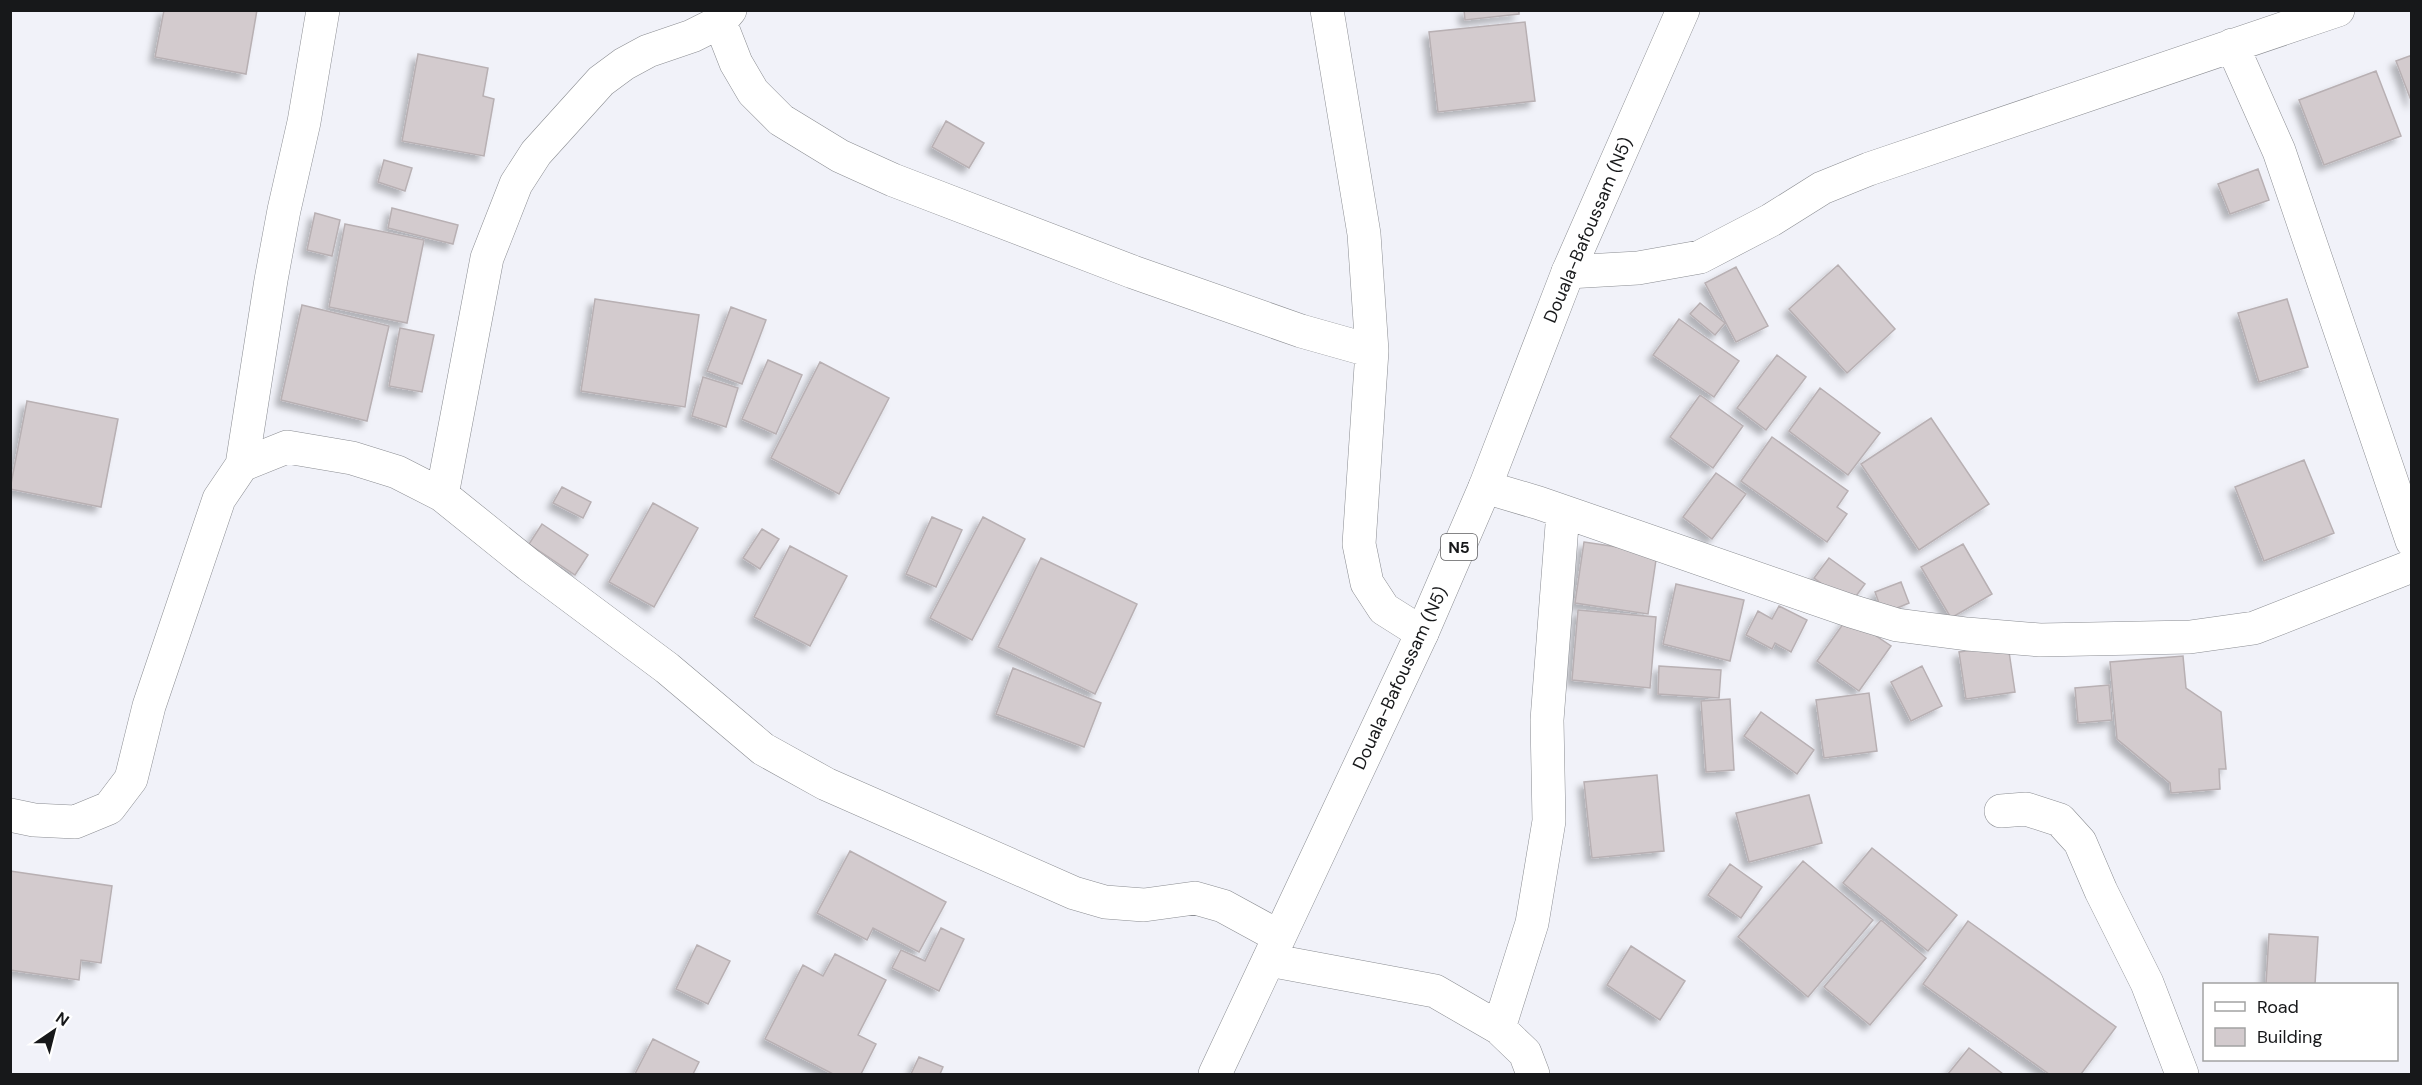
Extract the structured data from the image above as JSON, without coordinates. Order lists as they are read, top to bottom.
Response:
{
  "streets": {
    "main road": ["Douala-Bafoussam (N5)", "N5"]
  },
  "legend": ["Road", "Building"],
  "north": "top right"
}
